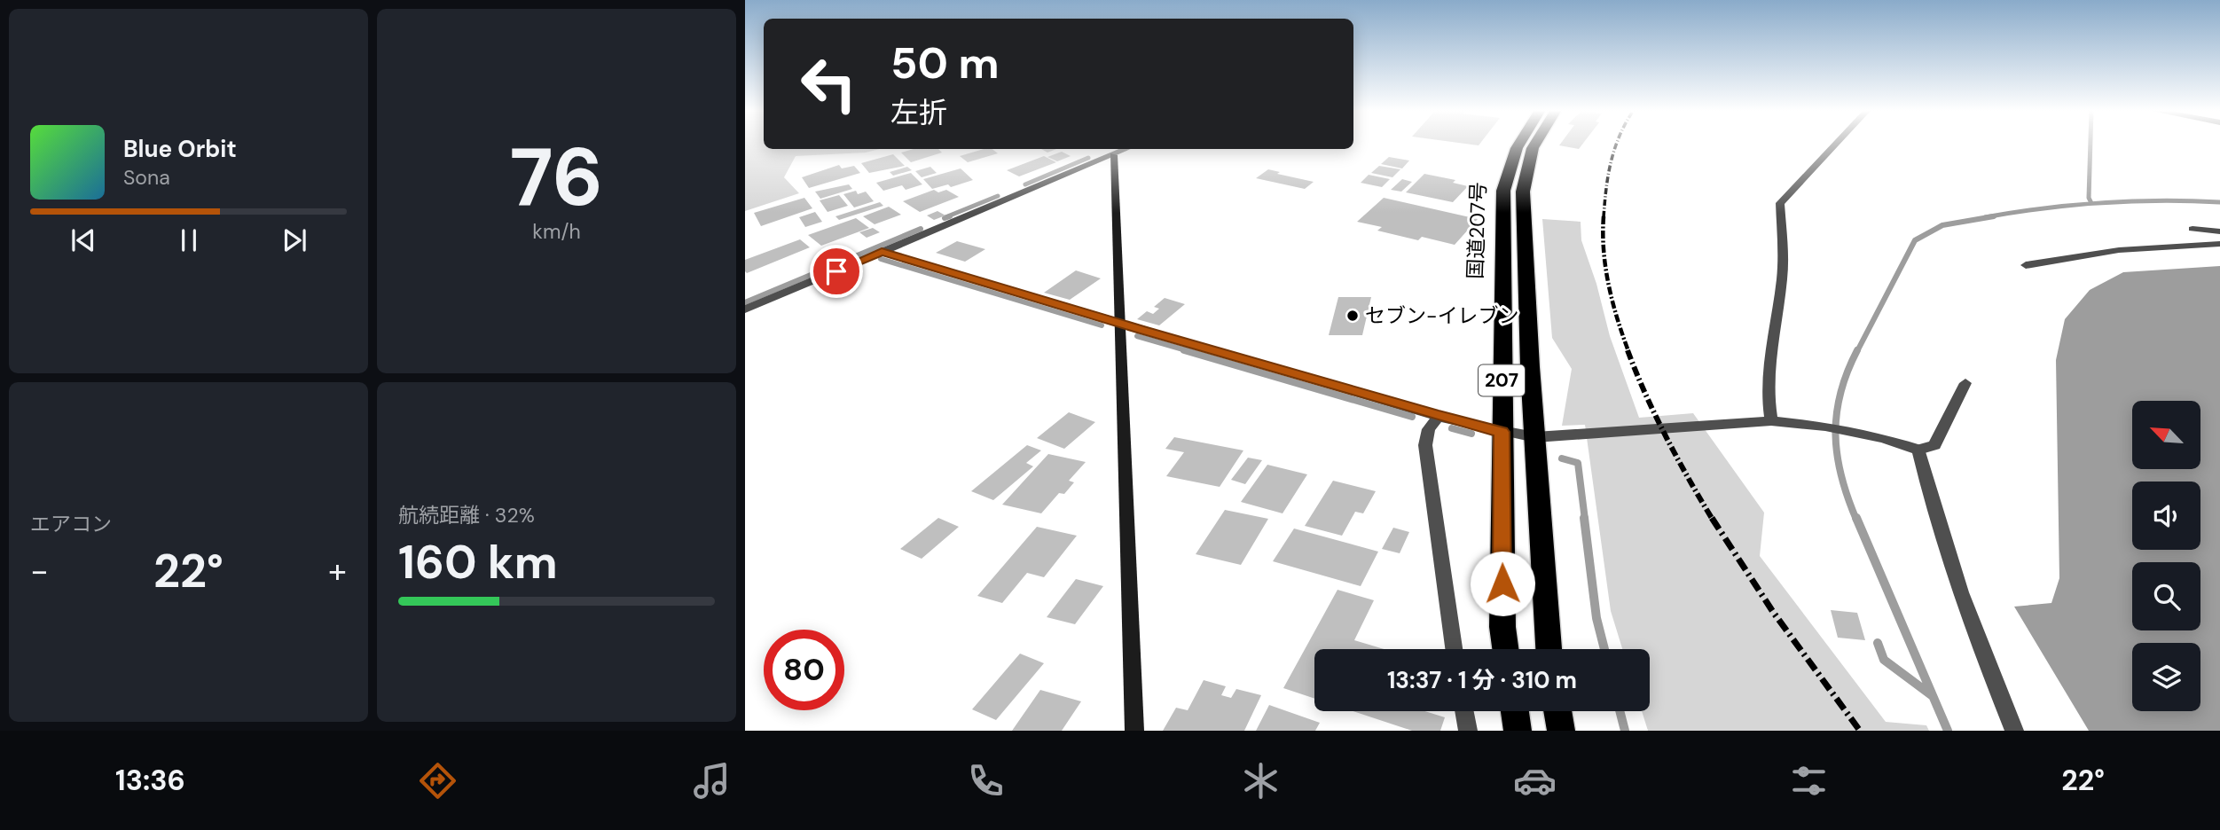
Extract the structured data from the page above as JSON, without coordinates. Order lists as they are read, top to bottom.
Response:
{
  "streets": {
    "highway": ["国道207号", "207"]
  },
  "places": ["セブン-イレブン"],
  "north": "top left",
  "page": {
    "tile": [
      ["76", "km/h"],
      "エアコン",
      ["航続距離 · 32%", "160 km"]
    ],
    "turn": ["50 m", "左折"],
    "song": ["Blue Orbit", "Sona"],
    "heat": ["−", "22°", "+"],
    "limit": "80",
    "trip": "13:37 · 1 分 · 310 m",
    "tabs": ["13:36", "22°"]
  }
}
